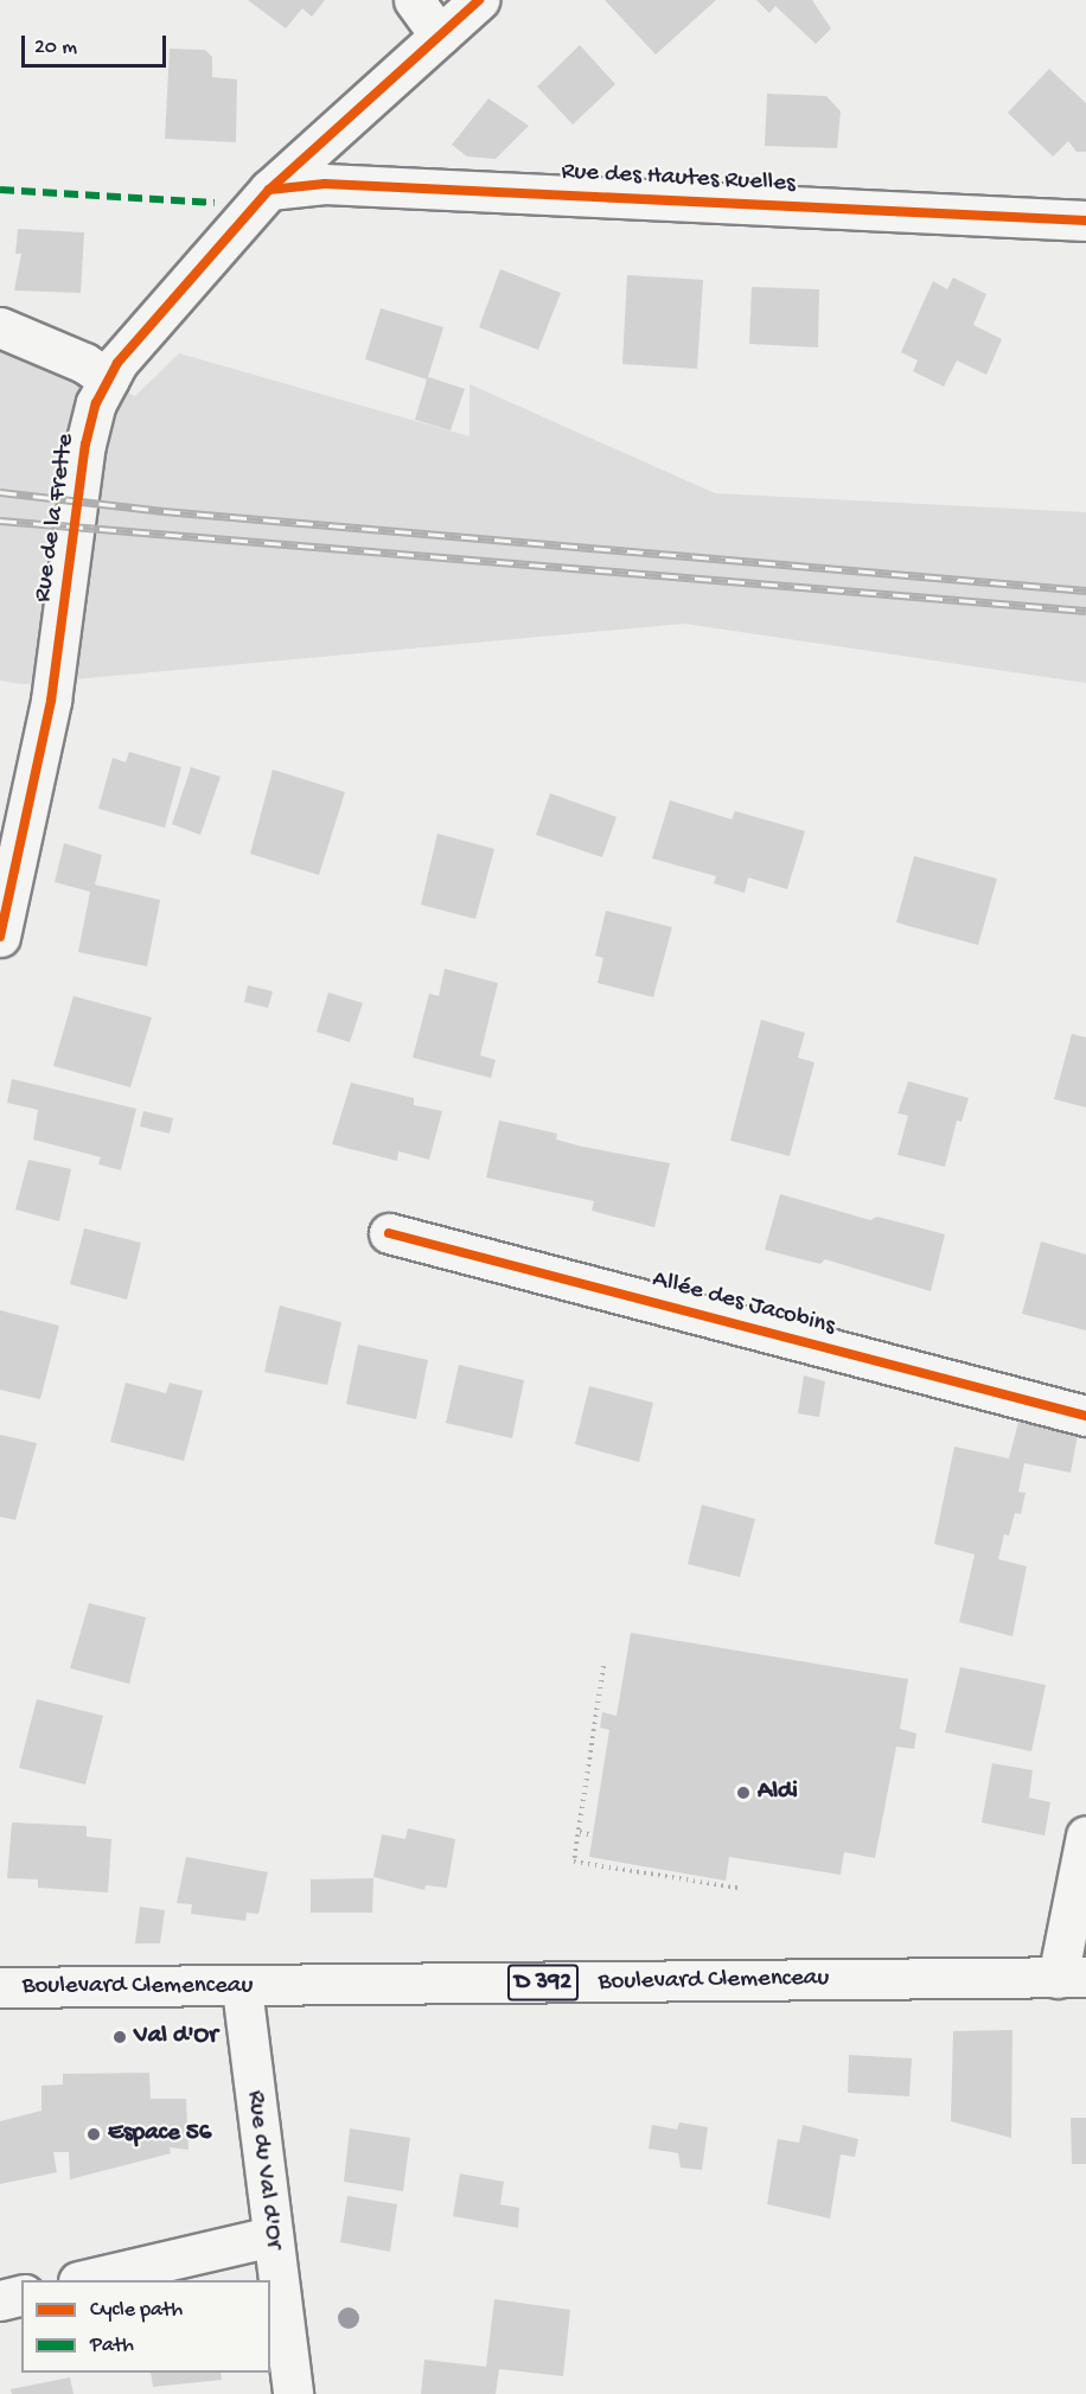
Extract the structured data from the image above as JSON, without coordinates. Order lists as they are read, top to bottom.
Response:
{
  "streets": {
    "street": [
      "Rue des Hautes Ruelles",
      "Rue de la Frette",
      "Allée des Jacobins",
      "Boulevard Clemenceau",
      "D 392",
      "Rue du Val d'Or"
    ]
  },
  "crossings": [
    ["Rue des Hautes Ruelles", "Rue de la Frette"],
    ["Boulevard Clemenceau", "Rue du Val d'Or"]
  ],
  "places": ["Aldi", "Val d'Or", "Espace 56"],
  "legend": ["Cycle path", "Path"],
  "scale_bar": "20 m"
}
